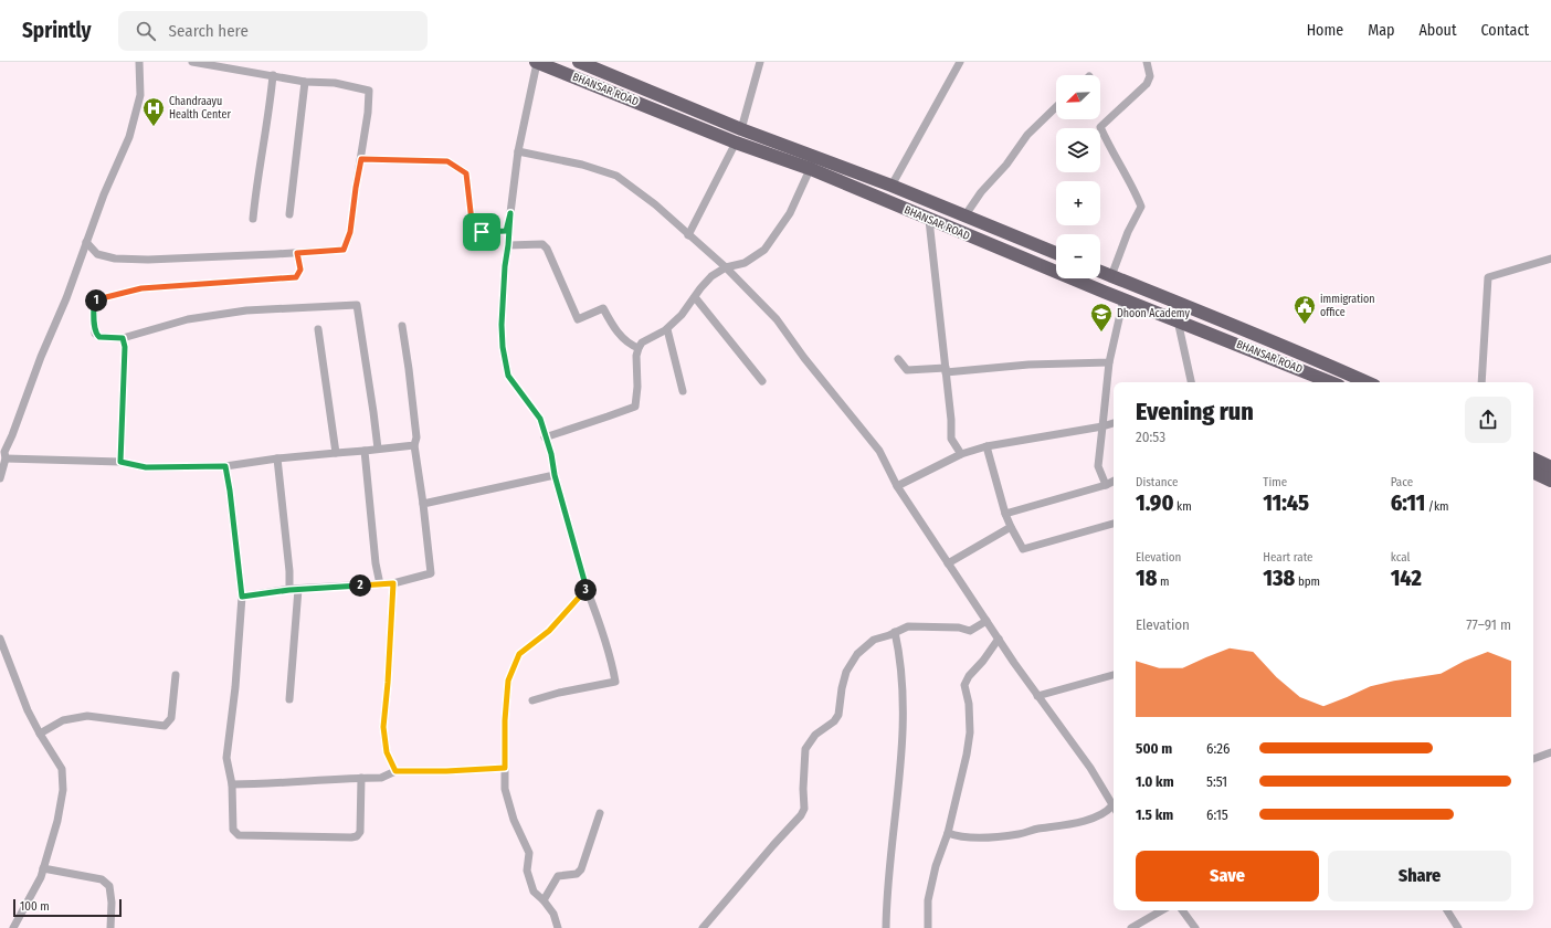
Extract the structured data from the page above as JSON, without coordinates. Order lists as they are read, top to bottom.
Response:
{
  "streets": {
    "highway": ["BHANSAR ROAD"]
  },
  "places": {
    "hospital": ["Chandraayu Health Center"],
    "public building": ["immigration office"],
    "school or university": ["Dhoon Academy"]
  },
  "scale_bar": "100 m",
  "north": "bottom left",
  "page": {
    "header": "Sprintly",
    "search": "Search here",
    "nav": [
      "Home",
      "Map",
      "About",
      "Contact"
    ],
    "map_buttons": ["+", "−"],
    "pins": ["1", "2", "3"],
    "heading": ["Evening run", "20:53"],
    "stats": [
      ["Distance", "1.90 km"],
      ["Time", "11:45"],
      ["Pace", "6:11 /km"],
      ["Elevation", "18 m"],
      ["Heart rate", "138 bpm"],
      ["kcal", "142"]
    ],
    "chart": ["Elevation", "77–91 m"],
    "list": [
      {
        "name": "500 m",
        "note": "6:26"
      },
      {
        "name": "1.0 km",
        "note": "5:51"
      },
      {
        "name": "1.5 km",
        "note": "6:15"
      }
    ],
    "buttons": ["Save", "Share"],
    "scale": "100 m"
  }
}
